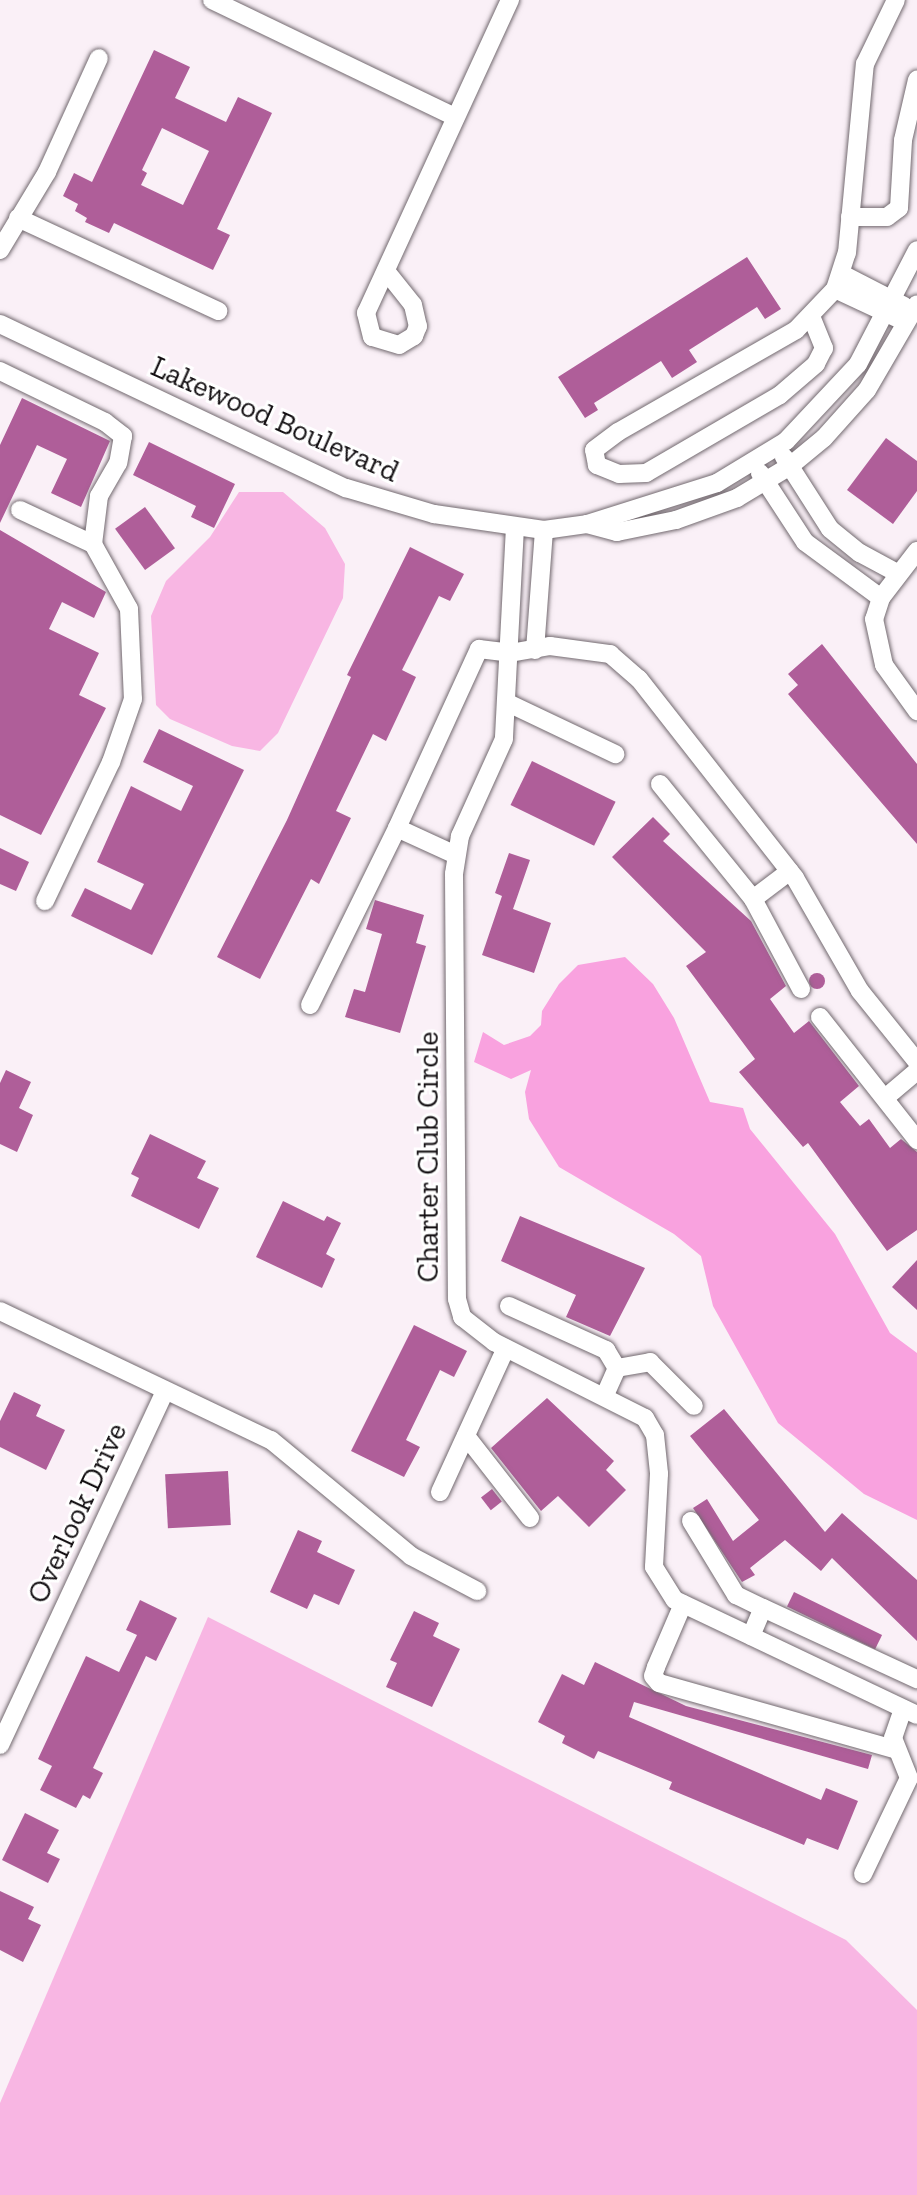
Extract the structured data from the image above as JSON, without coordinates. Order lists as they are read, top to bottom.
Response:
{
  "streets": {
    "street": ["Lakewood Boulevard", "Charter Club Circle", "Overlook Drive"]
  },
  "crossings": [
    ["Lakewood Boulevard", "Charter Club Circle"]
  ]
}
